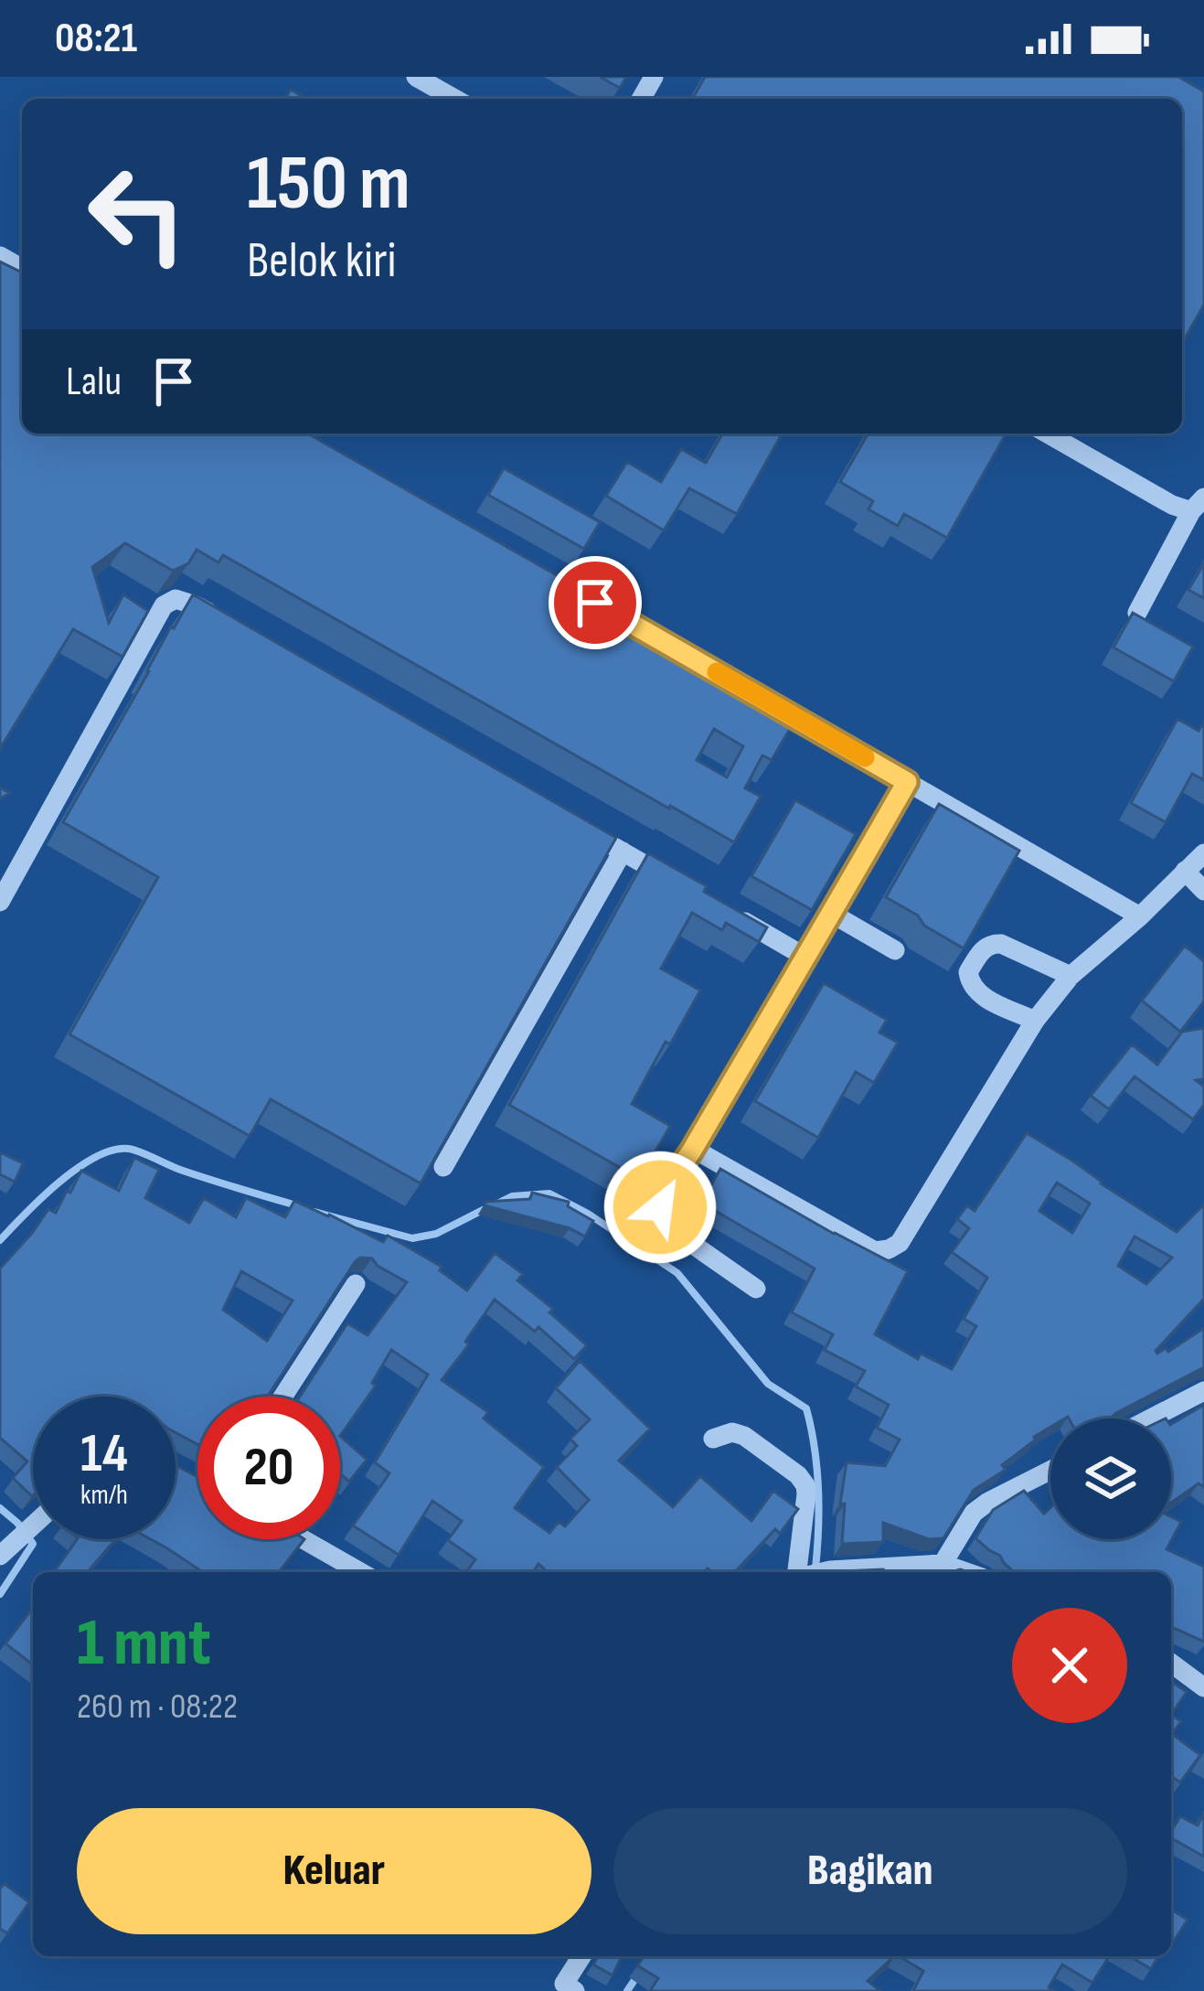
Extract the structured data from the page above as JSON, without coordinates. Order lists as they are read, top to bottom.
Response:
{
  "page": {
    "status": "08:21",
    "turn": ["150 m", "Belok kiri"],
    "then": "Lalu",
    "speed": "14 km/h",
    "limit": "20",
    "heading": ["1 mnt", "260 m · 08:22"],
    "buttons": ["Keluar", "Bagikan"]
  }
}
